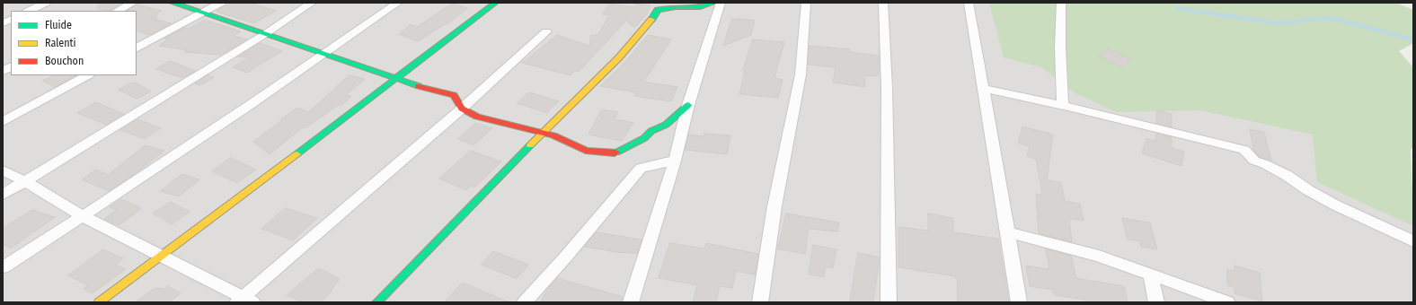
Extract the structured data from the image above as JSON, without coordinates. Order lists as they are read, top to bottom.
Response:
{
  "legend": ["Fluide", "Ralenti", "Bouchon"]
}
